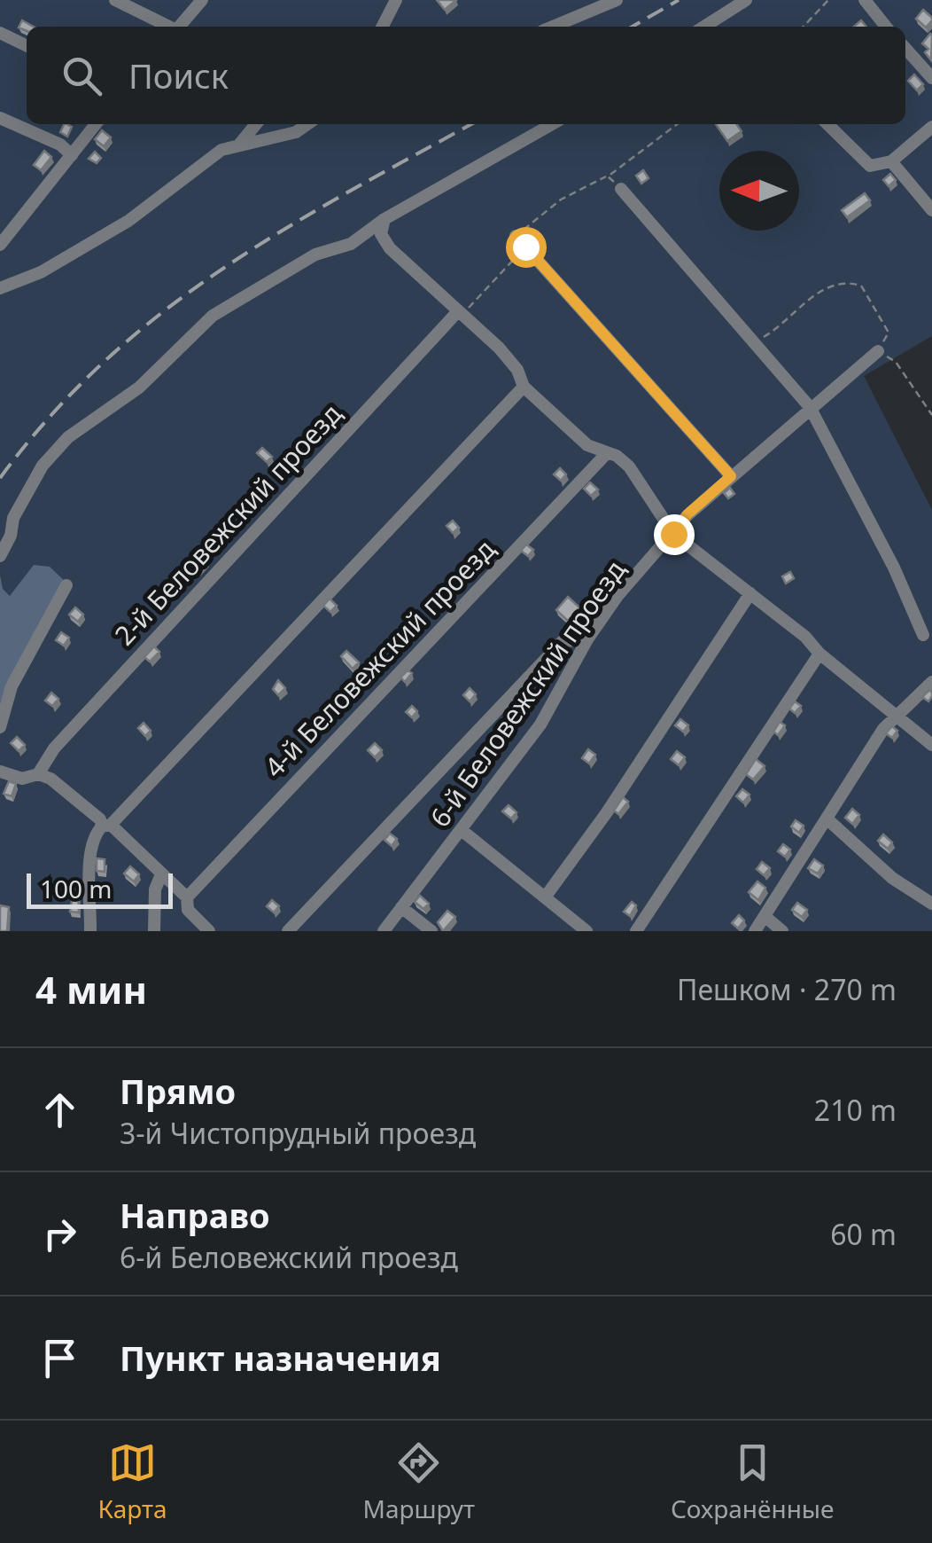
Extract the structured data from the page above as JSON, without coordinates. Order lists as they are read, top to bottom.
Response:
{
  "streets": {
    "lane": ["2-й Беловежский проезд", "4-й Беловежский проезд", "6-й Беловежский проезд"]
  },
  "scale_bar": "100 m",
  "north": "left",
  "page": {
    "search": "Поиск",
    "scale": "100 m",
    "heading": ["4 мин", "Пешком · 270 m"],
    "list": [
      ["Прямо", "3-й Чистопрудный проезд", "210 m"],
      ["Направо", "6-й Беловежский проезд", "60 m"],
      "Пункт назначения"
    ],
    "nav": ["Карта", "Маршрут", "Сохранённые"]
  }
}
